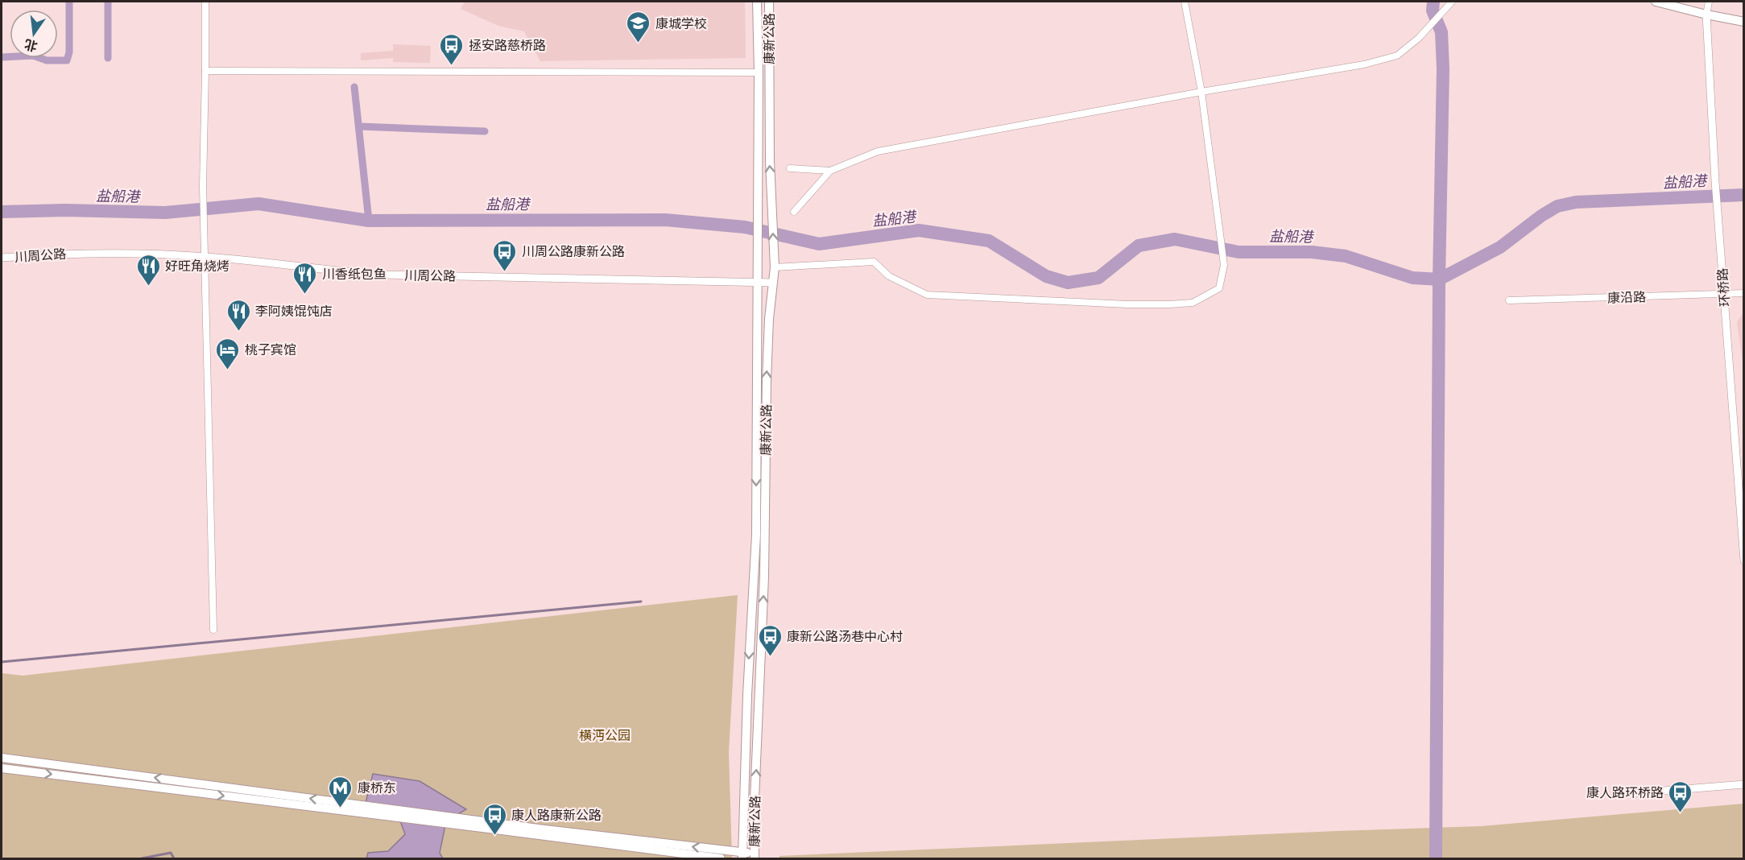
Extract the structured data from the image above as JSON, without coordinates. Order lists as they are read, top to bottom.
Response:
{
  "streets": {
    "main road": ["康新公路"],
    "street": ["川周公路", "环桥路", "康沿路"]
  },
  "crossings": [
    ["康新公路", "川周公路"],
    ["环桥路", "康沿路"]
  ],
  "water": ["盐船港"],
  "parks": ["横沔公园"],
  "places": {
    "school or university": ["康城学校"],
    "bus stop": [
      "拯安路慈桥路",
      "川周公路康新公路",
      "康新公路汤巷中心村",
      "康人路环桥路",
      "康人路康新公路"
    ],
    "restaurant": ["好旺角烧烤", "川香纸包鱼", "李阿姨馄饨店"],
    "hotel": ["桃子宾馆"],
    "metro station": ["康桥东"]
  },
  "north": "bottom"
}
